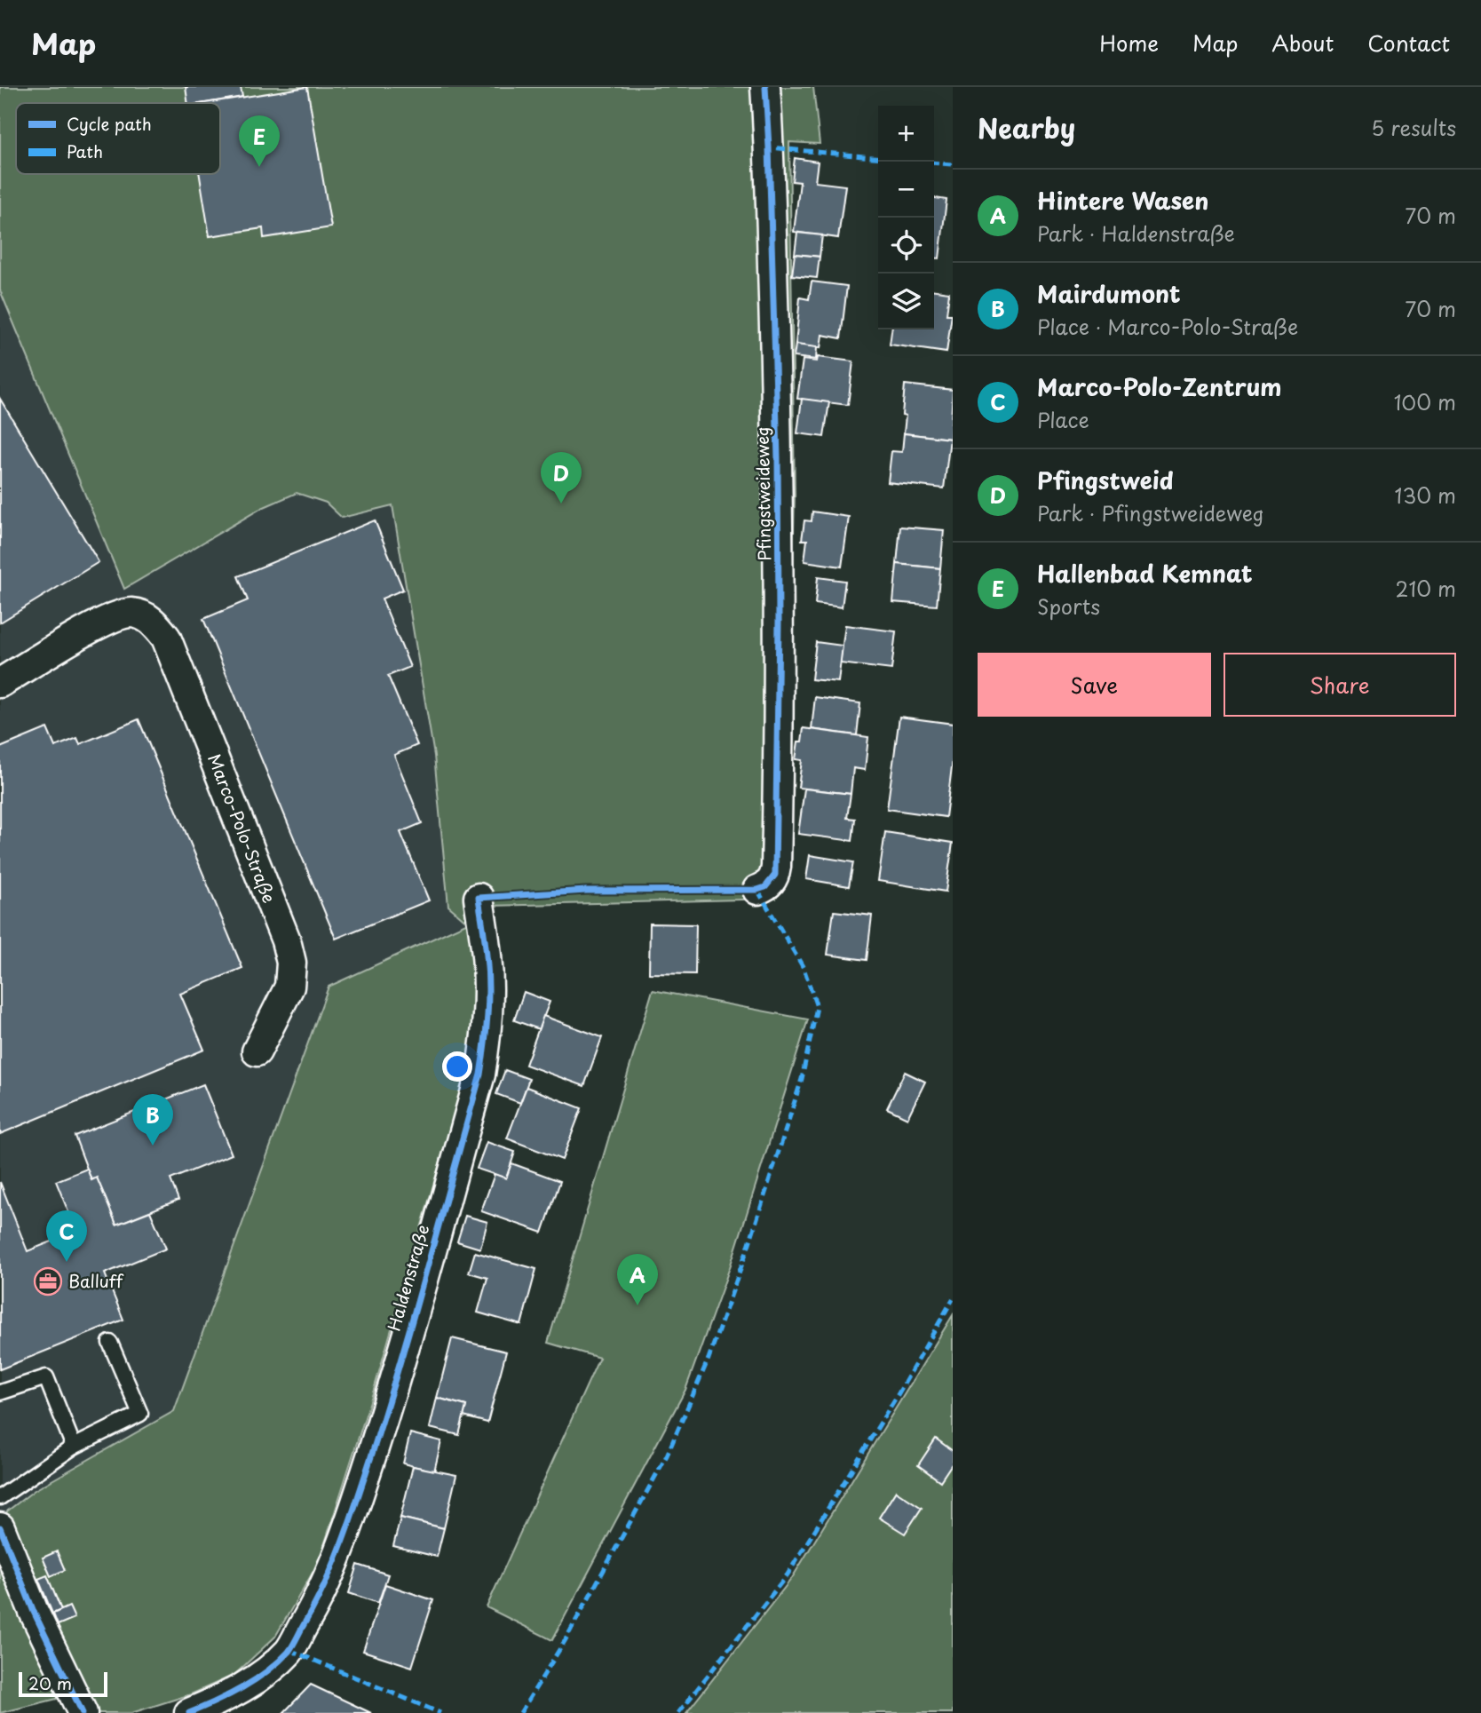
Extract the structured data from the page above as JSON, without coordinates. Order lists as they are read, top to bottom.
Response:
{
  "streets": {
    "street": ["Pfingstweideweg", "Marco-Polo-Straße", "Haldenstraße"]
  },
  "places": {
    "office": ["Balluff"]
  },
  "legend": ["Cycle path", "Path"],
  "scale_bar": "20 m",
  "page": {
    "header": "Map",
    "nav": [
      "Home",
      "Map",
      "About",
      "Contact"
    ],
    "heading": ["Nearby", "5 results"],
    "map_buttons": ["+", "−"],
    "pins": [
      "E",
      "D",
      "B",
      "C",
      "A"
    ],
    "list": [
      {
        "mark": "A",
        "name": "Hintere Wasen",
        "note": "Park · Haldenstraße",
        "value": "70 m"
      },
      {
        "mark": "B",
        "name": "Mairdumont",
        "note": "Place · Marco-Polo-Straße",
        "value": "70 m"
      },
      {
        "mark": "C",
        "name": "Marco-Polo-Zentrum",
        "note": "Place",
        "value": "100 m"
      },
      {
        "mark": "D",
        "name": "Pfingstweid",
        "note": "Park · Pfingstweideweg",
        "value": "130 m"
      },
      {
        "mark": "E",
        "name": "Hallenbad Kemnat",
        "note": "Sports",
        "value": "210 m"
      }
    ],
    "buttons": ["Save", "Share"],
    "scale": "20 m"
  }
}
